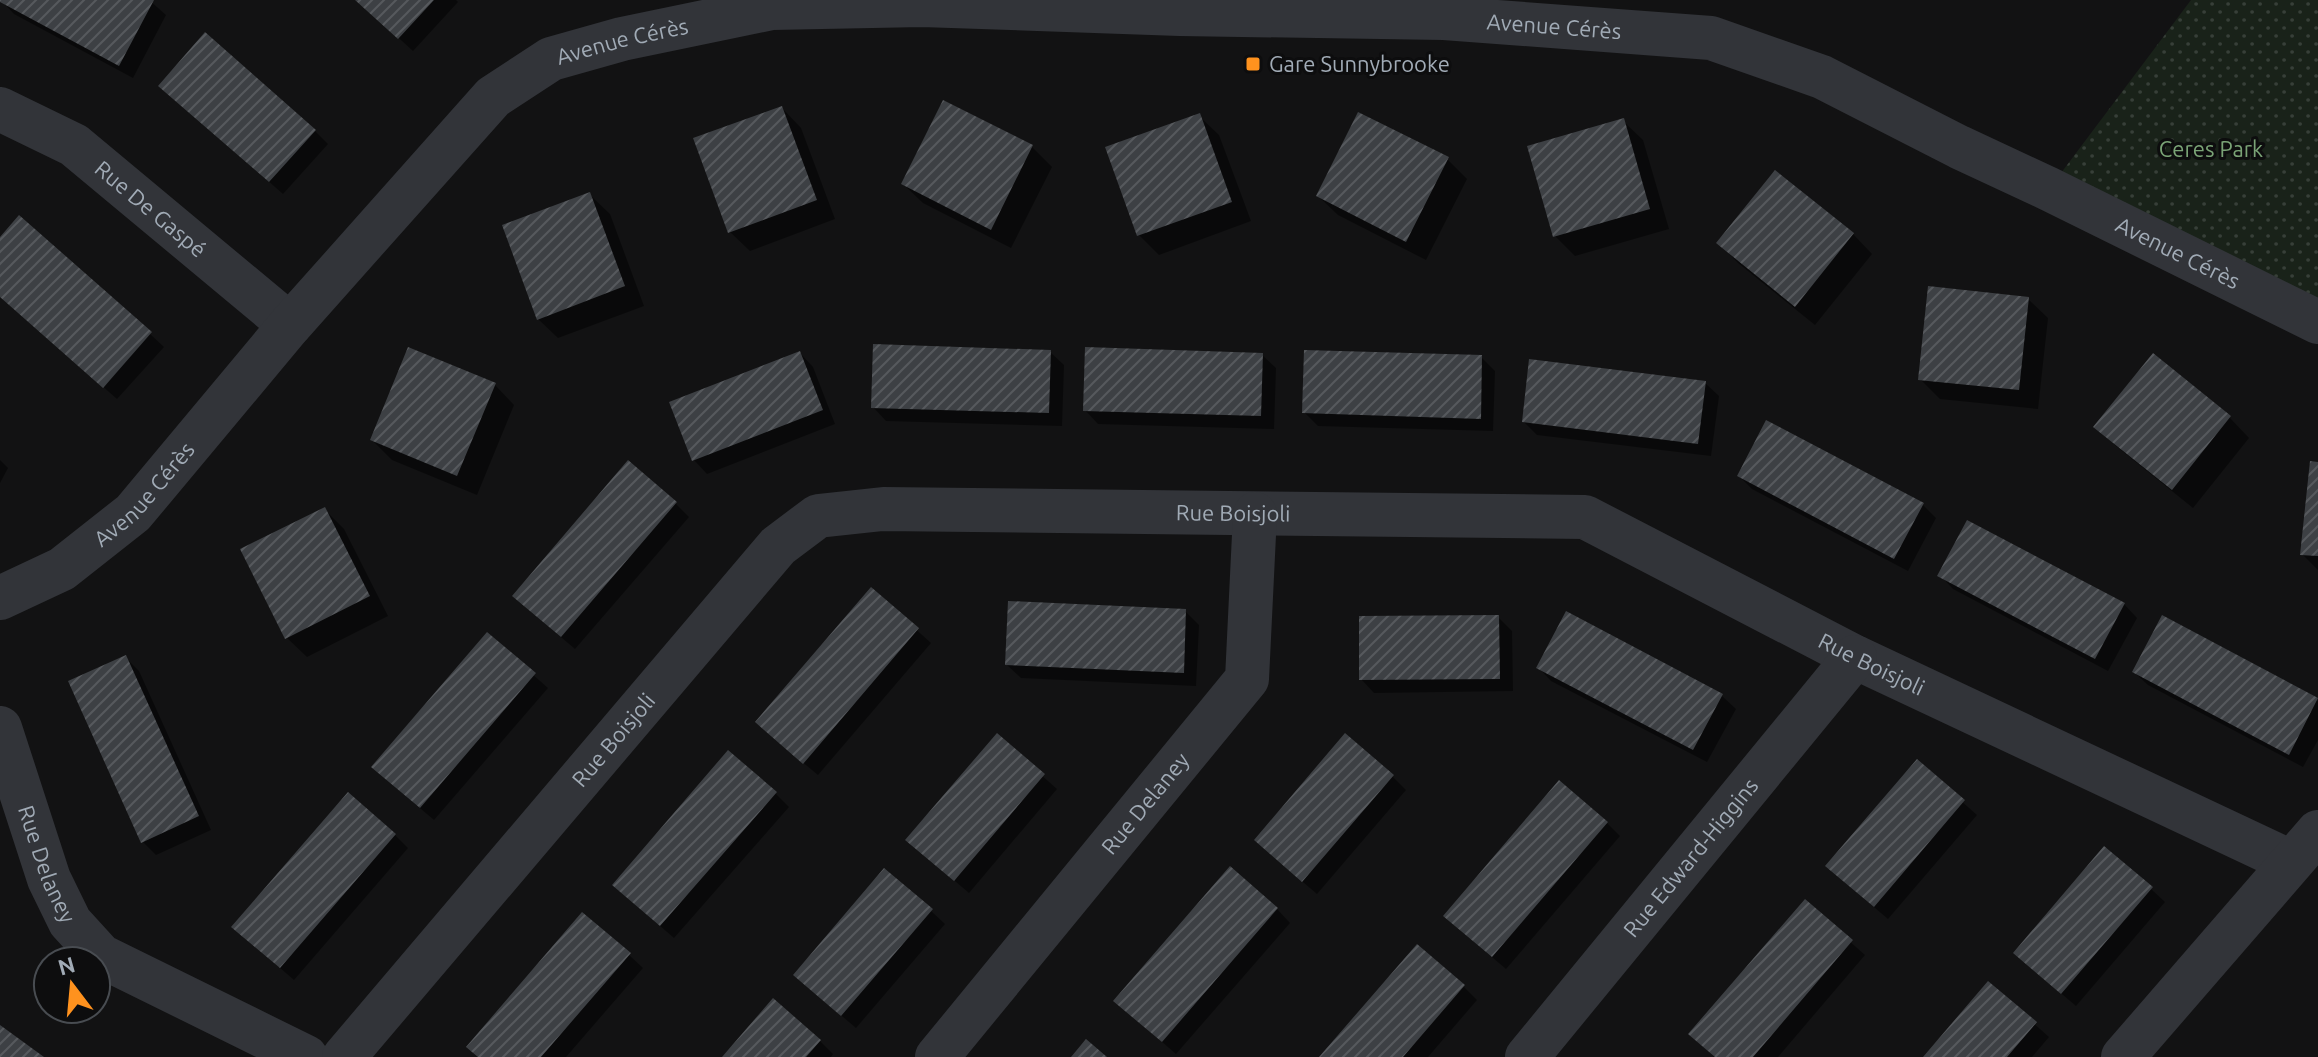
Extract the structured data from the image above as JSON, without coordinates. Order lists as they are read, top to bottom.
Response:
{
  "streets": {
    "street": [
      "Avenue Cérès",
      "Rue De Gaspé",
      "Rue Boisjoli",
      "Rue Delaney",
      "Rue Edward-Higgins"
    ]
  },
  "crossings": [
    ["Avenue Cérès", "Rue De Gaspé"],
    ["Rue Boisjoli", "Rue Delaney"],
    ["Rue Boisjoli", "Rue Edward-Higgins"]
  ],
  "parks": ["Ceres Park"],
  "places": {
    "transit": ["Gare Sunnybrooke"]
  },
  "north": "top"
}
